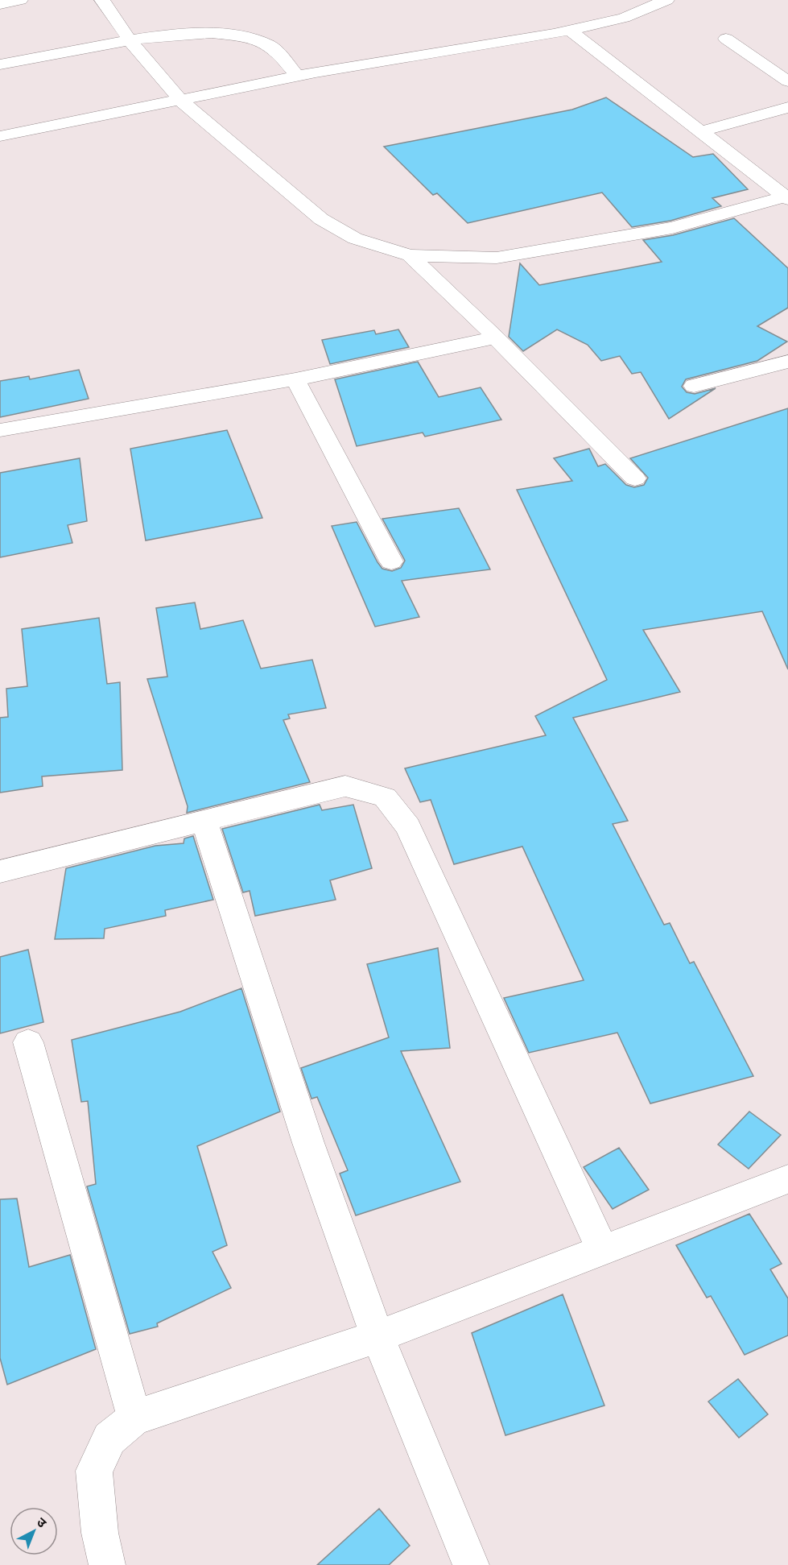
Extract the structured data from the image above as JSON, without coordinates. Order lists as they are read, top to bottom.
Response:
{
  "north": "top right"
}
